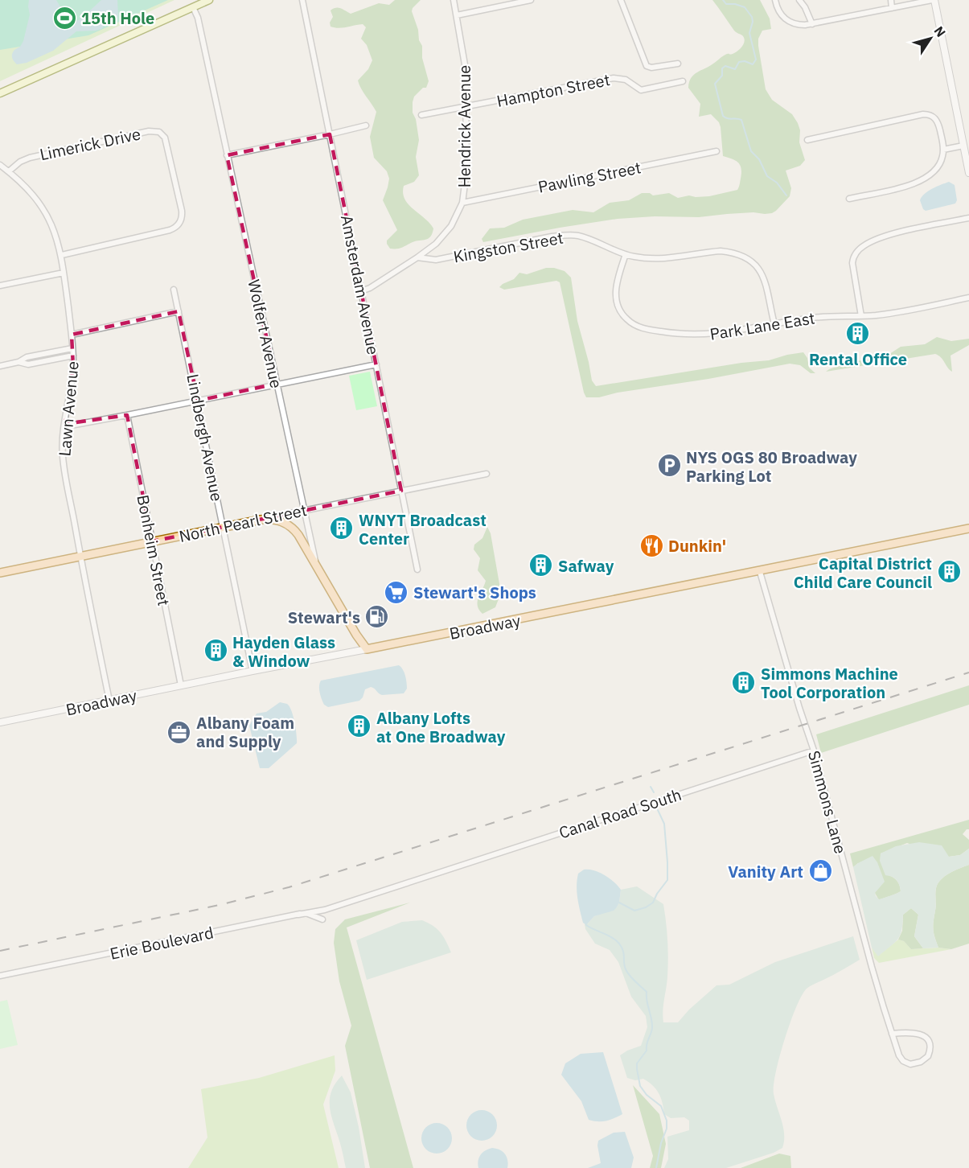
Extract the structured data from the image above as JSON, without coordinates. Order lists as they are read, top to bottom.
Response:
{
  "streets": {
    "main road": ["Wolfert Avenue", "North Pearl Street", "Broadway"],
    "street": [
      "Hampton Street",
      "Hendrick Avenue",
      "Limerick Drive",
      "Pawling Street",
      "Kingston Street",
      "Amsterdam Avenue",
      "Park Lane East",
      "Lawn Avenue",
      "Lindbergh Avenue",
      "Bonheim Street",
      "Simmons Lane",
      "Canal Road South",
      "Erie Boulevard"
    ]
  },
  "crossings": [
    ["Hampton Street", "Hendrick Avenue"],
    ["Hendrick Avenue", "Pawling Street"],
    ["Hendrick Avenue", "Kingston Street"],
    ["Hendrick Avenue", "Amsterdam Avenue"],
    ["Limerick Drive", "Lawn Avenue"],
    ["Kingston Street", "Park Lane East"],
    ["Amsterdam Avenue", "North Pearl Street"],
    ["Wolfert Avenue", "North Pearl Street"],
    ["Wolfert Avenue", "Broadway"],
    ["Lawn Avenue", "North Pearl Street"],
    ["Lawn Avenue", "Broadway"],
    ["Lindbergh Avenue", "North Pearl Street"],
    ["Lindbergh Avenue", "Broadway"],
    ["North Pearl Street", "Bonheim Street"],
    ["Bonheim Street", "Broadway"],
    ["Broadway", "Simmons Lane"],
    ["Simmons Lane", "Canal Road South"],
    ["Canal Road South", "Erie Boulevard"]
  ],
  "places": {
    "sports": ["15th Hole"],
    "building": [
      "Rental Office",
      "WNYT Broadcast Center",
      "Safway",
      "Capital District Child Care Council",
      "Hayden Glass & Window",
      "Simmons Machine Tool Corporation",
      "Albany Lofts at One Broadway"
    ],
    "parking": ["NYS OGS 80 Broadway Parking Lot"],
    "restaurant": ["Dunkin'"],
    "supermarket": ["Stewart's Shops"],
    "fuel station": ["Stewart's"],
    "office": ["Albany Foam and Supply"],
    "shop": ["Vanity Art"]
  },
  "north": "top right"
}
